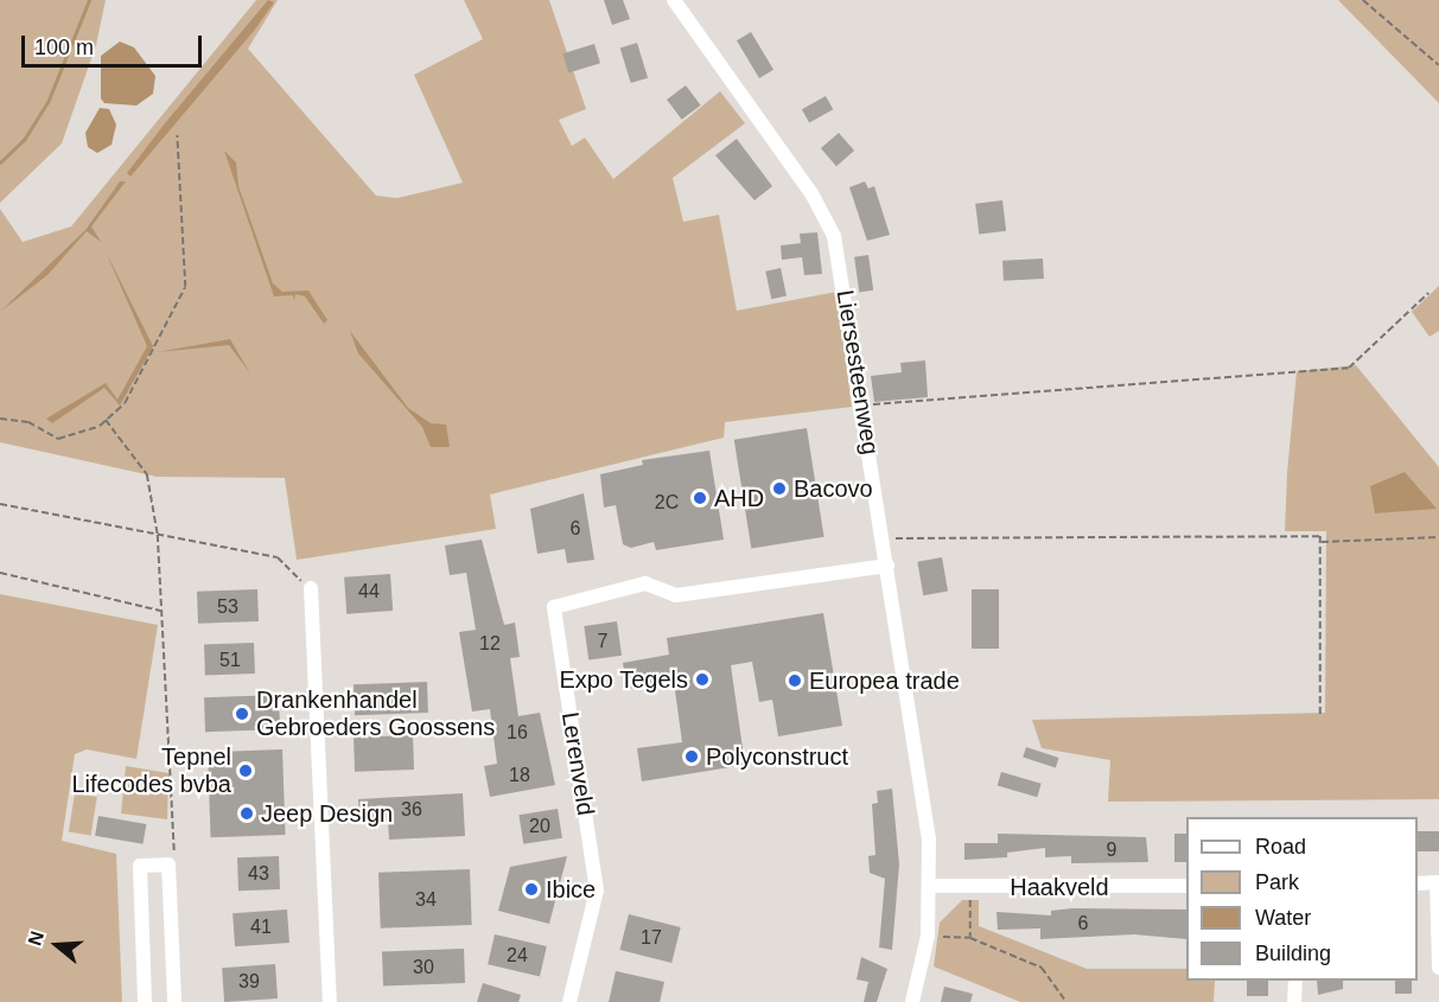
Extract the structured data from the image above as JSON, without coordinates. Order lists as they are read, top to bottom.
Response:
{
  "streets": {
    "street": ["Liersesteenweg", "Lerenveld", "Haakveld"]
  },
  "crossings": [
    ["Liersesteenweg", "Lerenveld"],
    ["Liersesteenweg", "Haakveld"]
  ],
  "places": [
    "Bacovo",
    "AHD",
    "Expo Tegels",
    "Europea trade",
    "Drankenhandel Gebroeders Goossens",
    "Polyconstruct",
    "Tepnel Lifecodes bvba",
    "Jeep Design",
    "Ibice"
  ],
  "house_numbers": [
    "2C",
    "6",
    "44",
    "53",
    "7",
    "12",
    "51",
    "16",
    "18",
    "36",
    "20",
    "9",
    "43",
    "34",
    "6",
    "41",
    "17",
    "24",
    "30",
    "39"
  ],
  "legend": [
    "Road",
    "Park",
    "Water",
    "Building"
  ],
  "scale_bar": "100 m",
  "north": "left"
}
